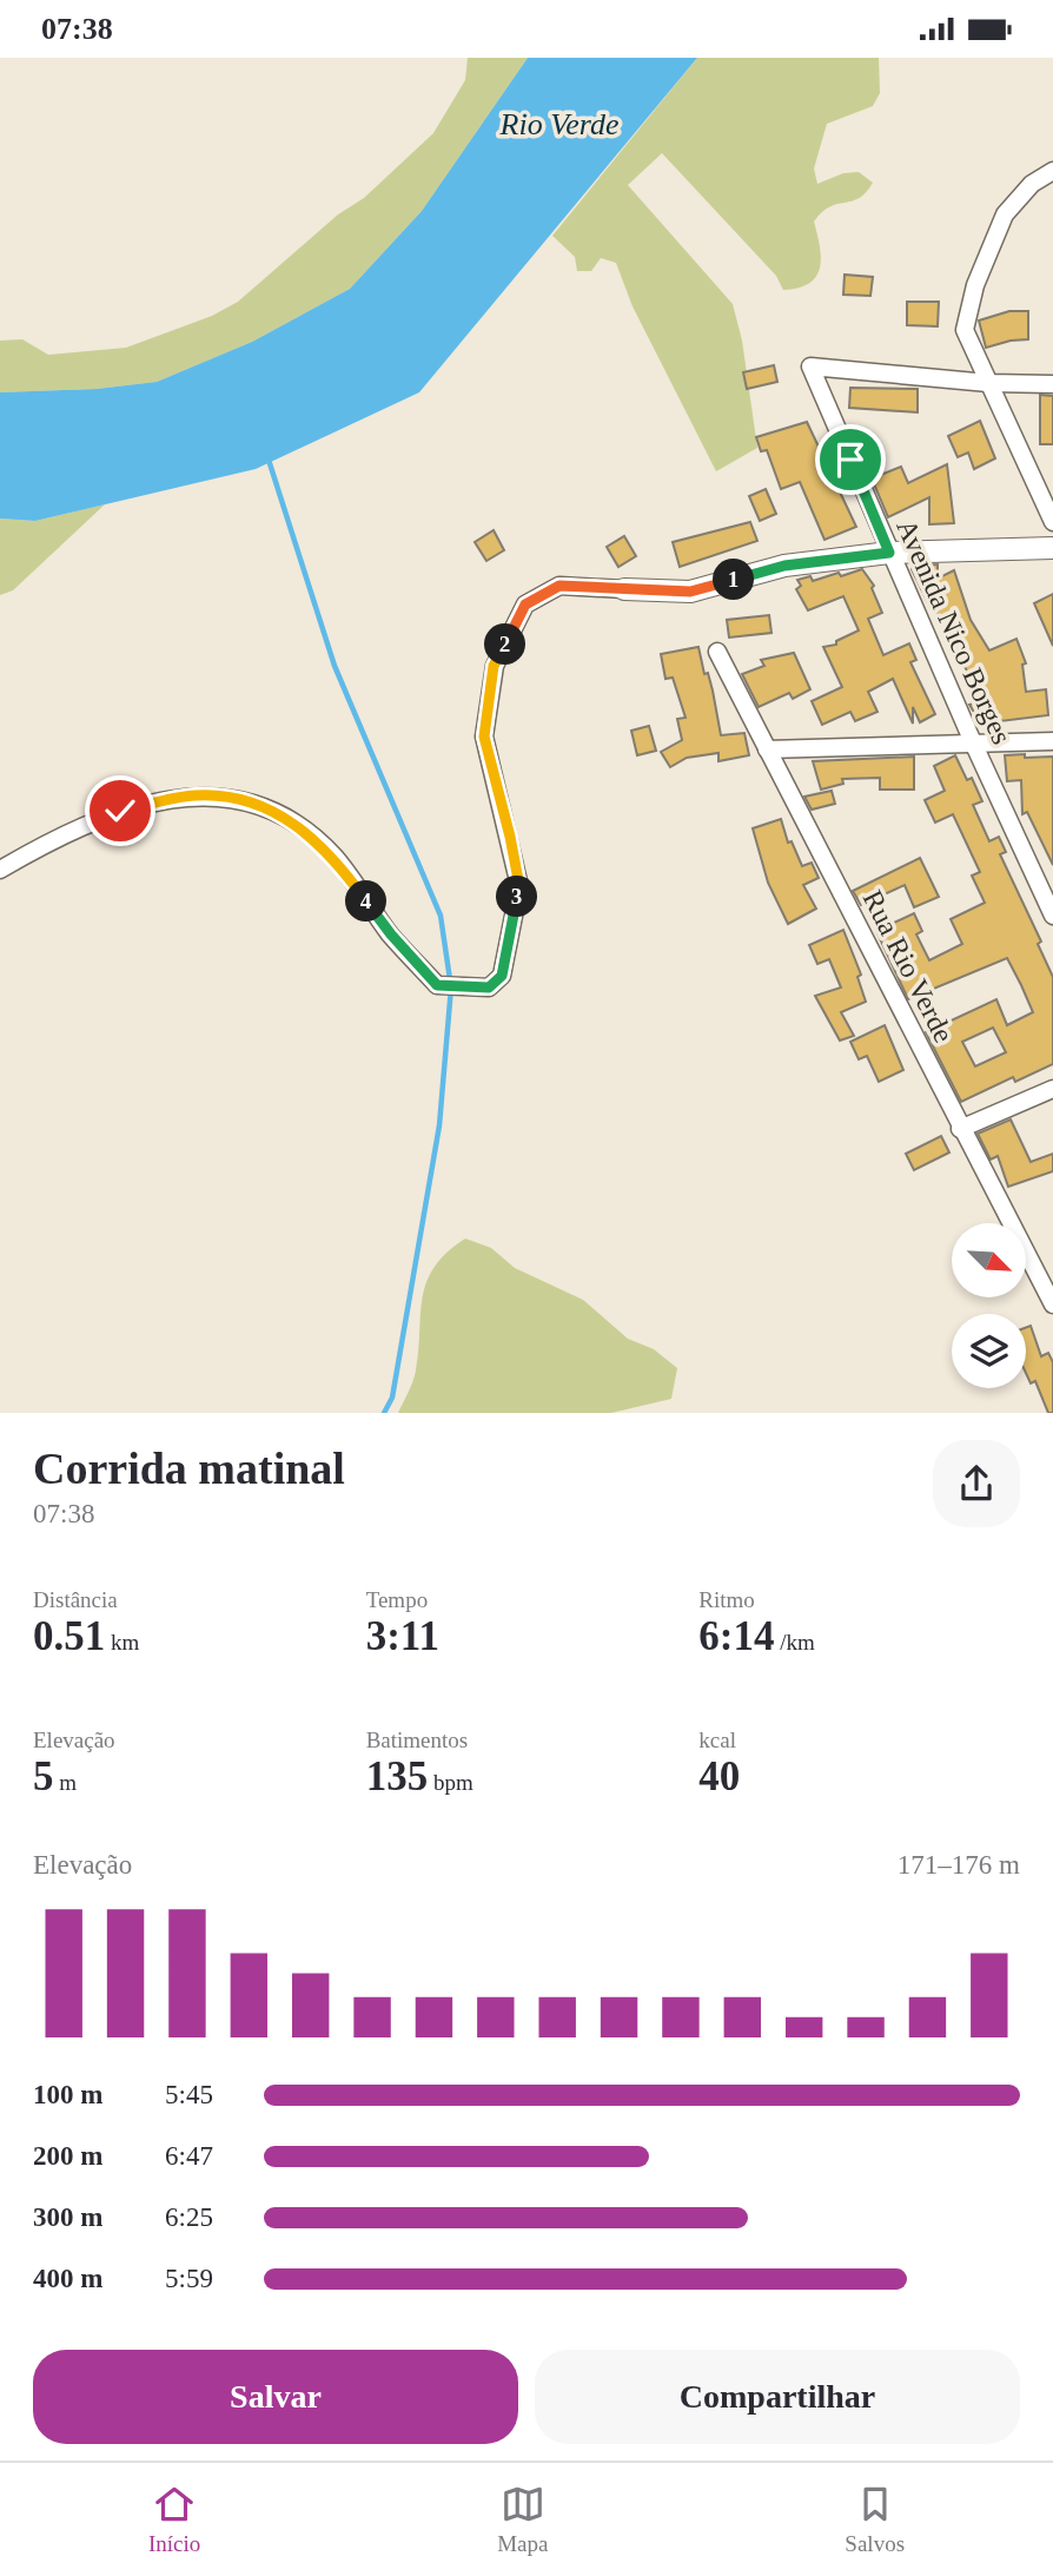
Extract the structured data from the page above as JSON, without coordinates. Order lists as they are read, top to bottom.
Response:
{
  "streets": {
    "street": ["Avenida Nico Borges", "Rua Rio Verde"]
  },
  "water": ["Rio Verde"],
  "north": "bottom right",
  "page": {
    "status": "07:38",
    "pins": [
      "1",
      "2",
      "3",
      "4"
    ],
    "heading": ["Corrida matinal", "07:38"],
    "stats": [
      ["Distância", "0.51 km"],
      ["Tempo", "3:11"],
      ["Ritmo", "6:14 /km"],
      ["Elevação", "5 m"],
      ["Batimentos", "135 bpm"],
      ["kcal", "40"]
    ],
    "chart": ["Elevação", "171–176 m"],
    "list": [
      {
        "name": "100 m",
        "note": "5:45"
      },
      {
        "name": "200 m",
        "note": "6:47"
      },
      {
        "name": "300 m",
        "note": "6:25"
      },
      {
        "name": "400 m",
        "note": "5:59"
      }
    ],
    "buttons": ["Salvar", "Compartilhar"],
    "tabs": ["Início", "Mapa", "Salvos"]
  }
}
